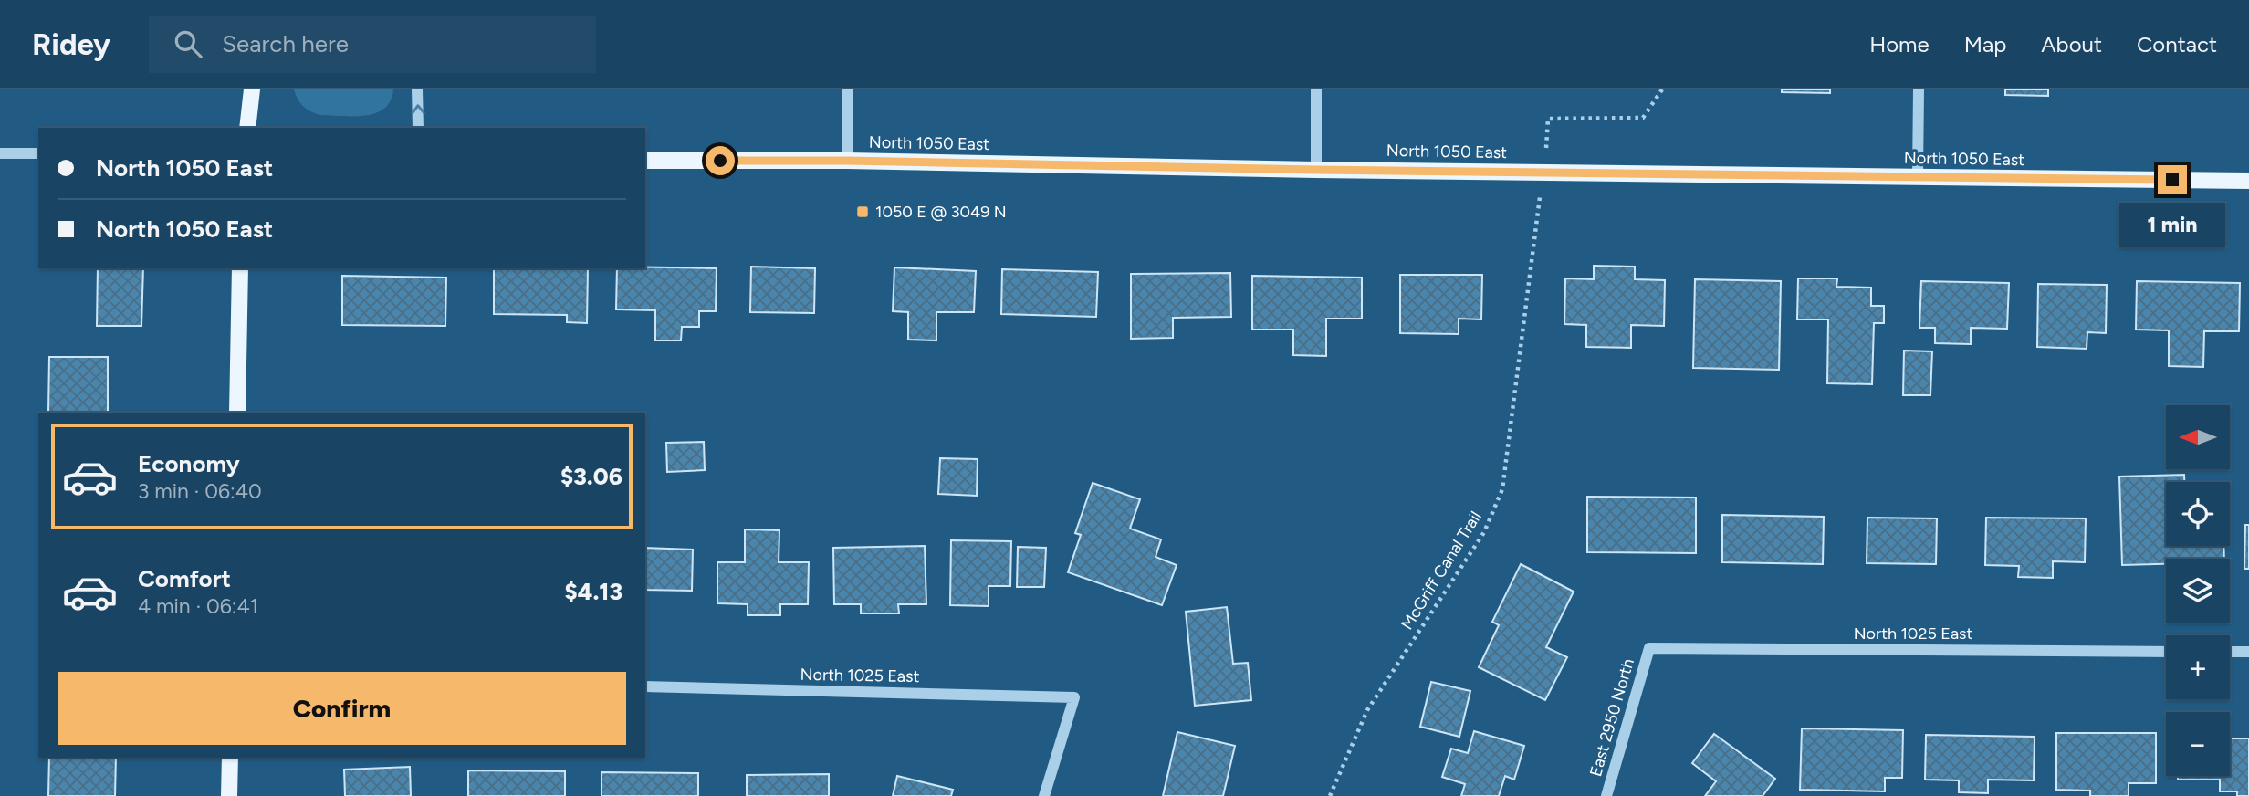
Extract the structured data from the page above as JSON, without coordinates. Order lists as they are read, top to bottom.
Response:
{
  "streets": {
    "main road": ["North 1050 East"],
    "street": ["North 1025 East", "East 2950 North"],
    "path": ["McGriff Canal Trail"]
  },
  "crossings": [
    ["North 1025 East", "East 2950 North"]
  ],
  "places": {
    "transit": ["1050 E @ 3049 N"]
  },
  "north": "left",
  "page": {
    "header": "Ridey",
    "search": "Search here",
    "nav": [
      "Home",
      "Map",
      "About",
      "Contact"
    ],
    "banner": ["North 1050 East", "North 1050 East"],
    "bubble": "1 min",
    "map_buttons": ["+", "−"],
    "list": [
      {
        "name": "Economy",
        "note": "3 min · 06:40",
        "value": "$3.06"
      },
      {
        "name": "Comfort",
        "note": "4 min · 06:41",
        "value": "$4.13"
      }
    ],
    "buttons": "Confirm"
  }
}
